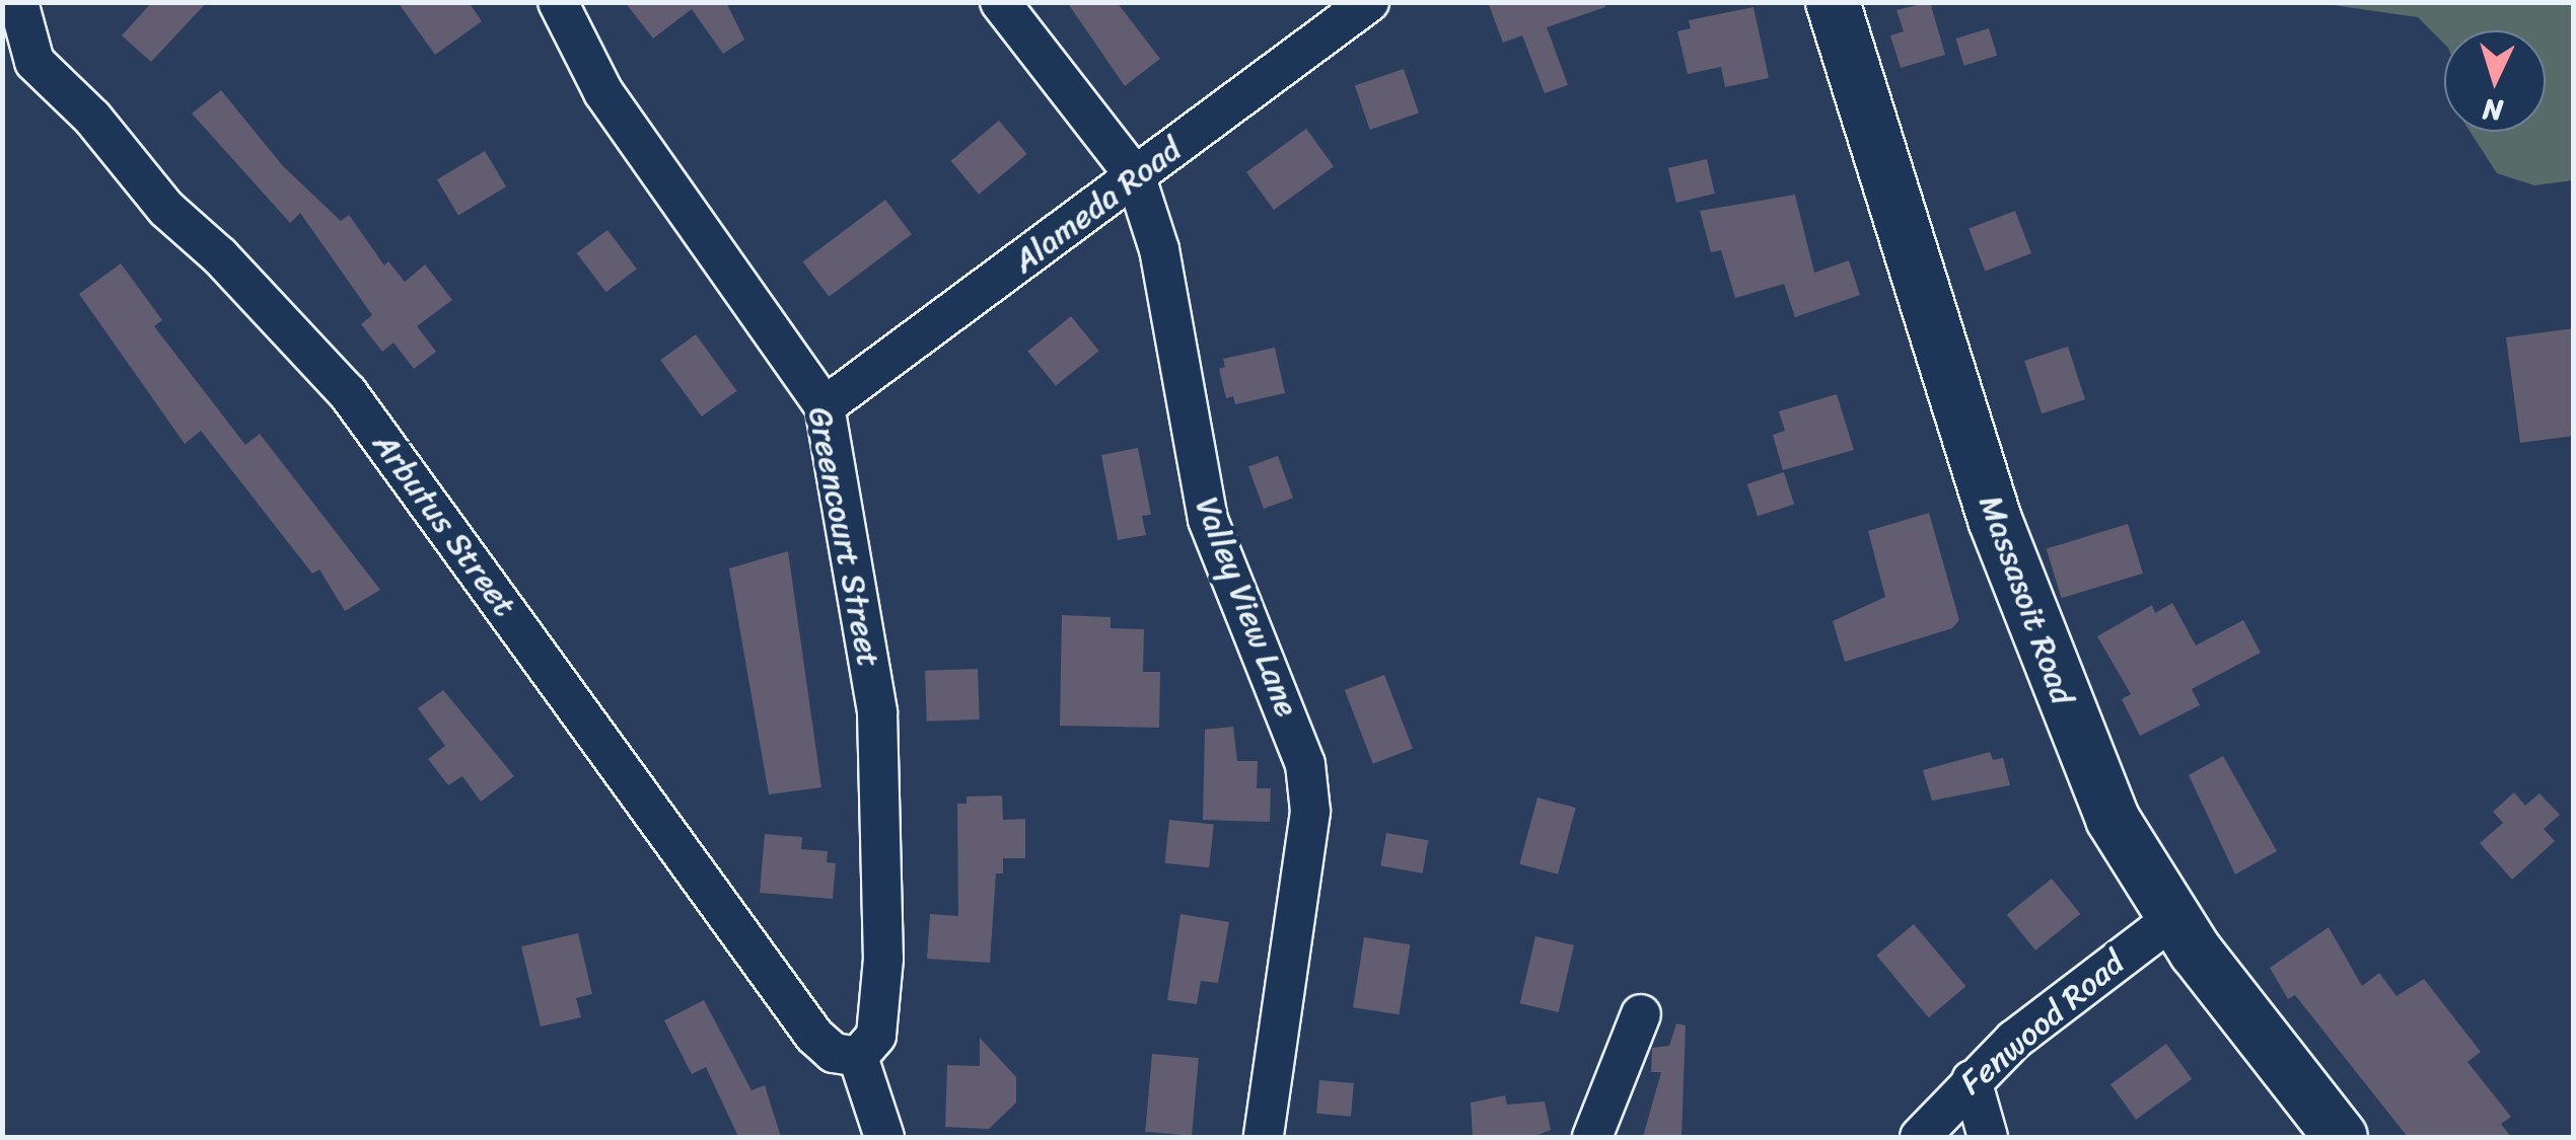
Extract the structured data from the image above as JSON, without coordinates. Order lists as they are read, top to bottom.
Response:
{
  "streets": {
    "main road": ["Massasoit Road"],
    "street": [
      "Alameda Road",
      "Arbutus Street",
      "Greencourt Street",
      "Valley View Lane",
      "Fenwood Road"
    ]
  },
  "crossings": [
    ["Alameda Road", "Greencourt Street"],
    ["Alameda Road", "Valley View Lane"],
    ["Arbutus Street", "Greencourt Street"],
    ["Massasoit Road", "Fenwood Road"]
  ],
  "north": "bottom"
}
